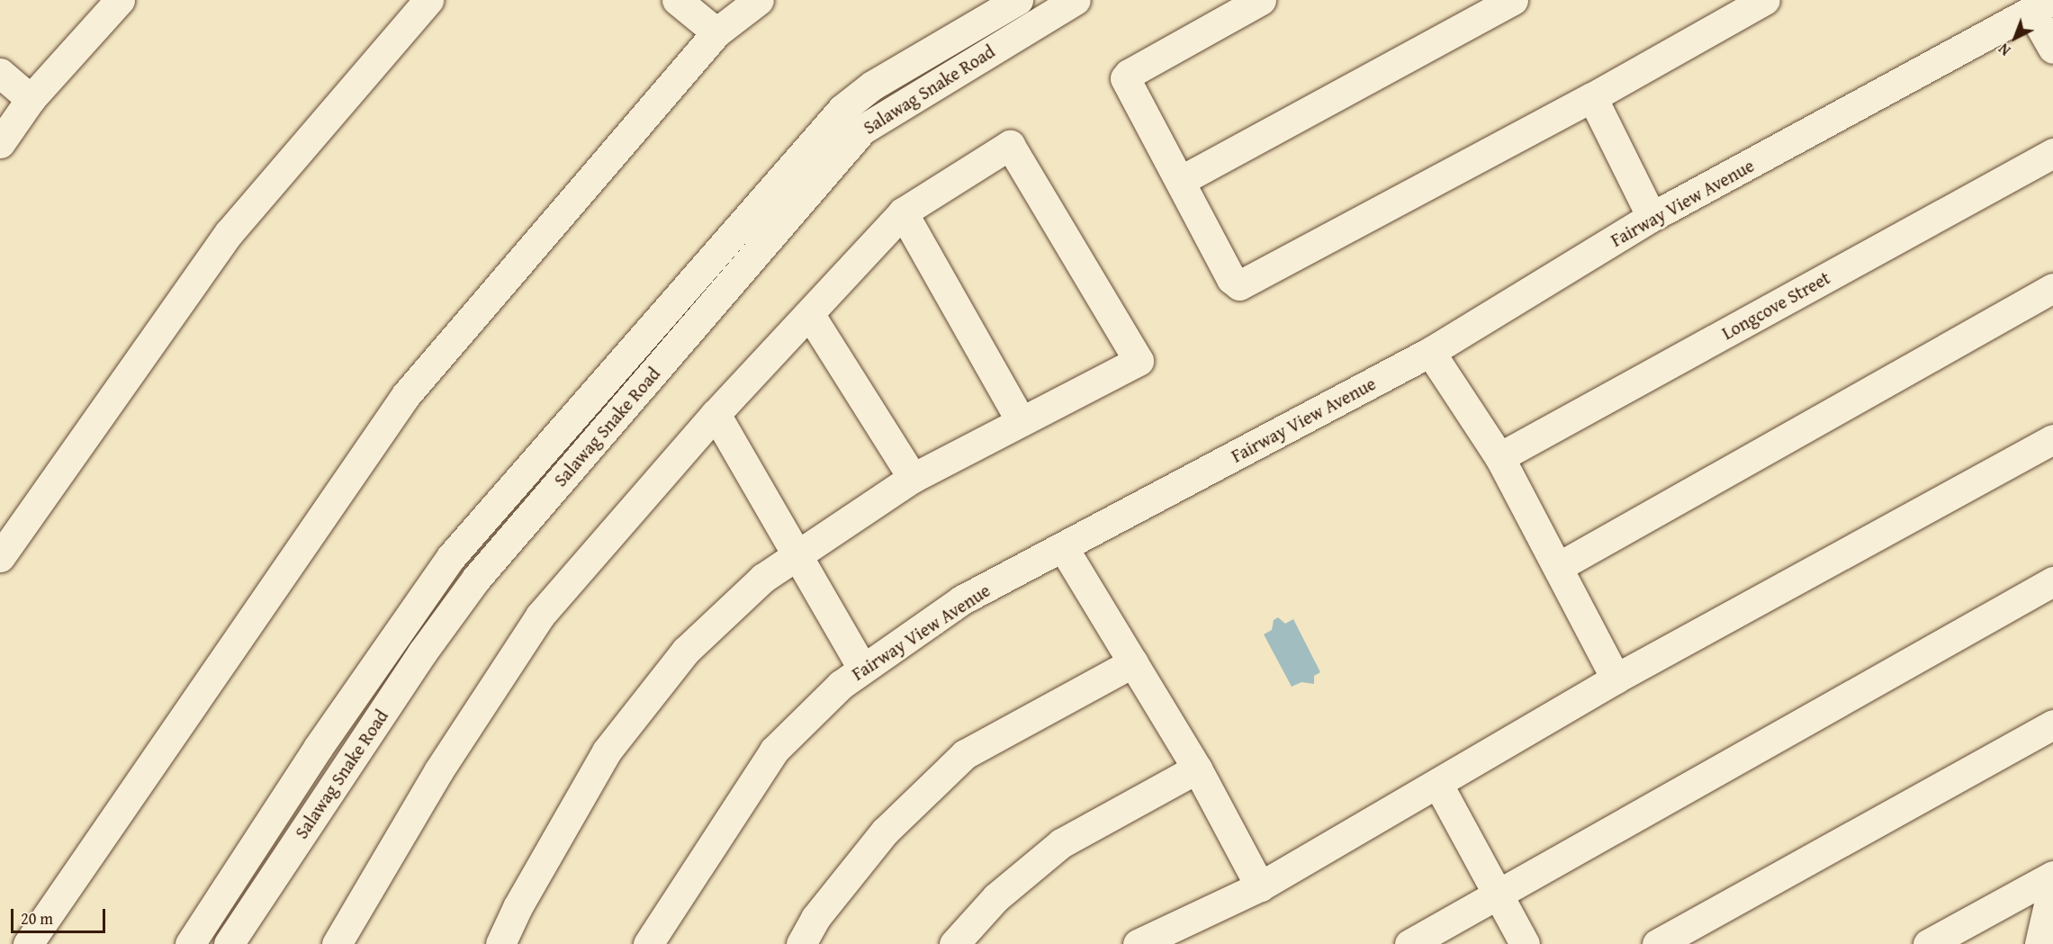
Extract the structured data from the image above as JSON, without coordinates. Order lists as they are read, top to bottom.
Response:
{
  "streets": {
    "street": ["Salawag Snake Road", "Fairway View Avenue", "Longcove Street"]
  },
  "scale_bar": "20 m",
  "north": "bottom left"
}
